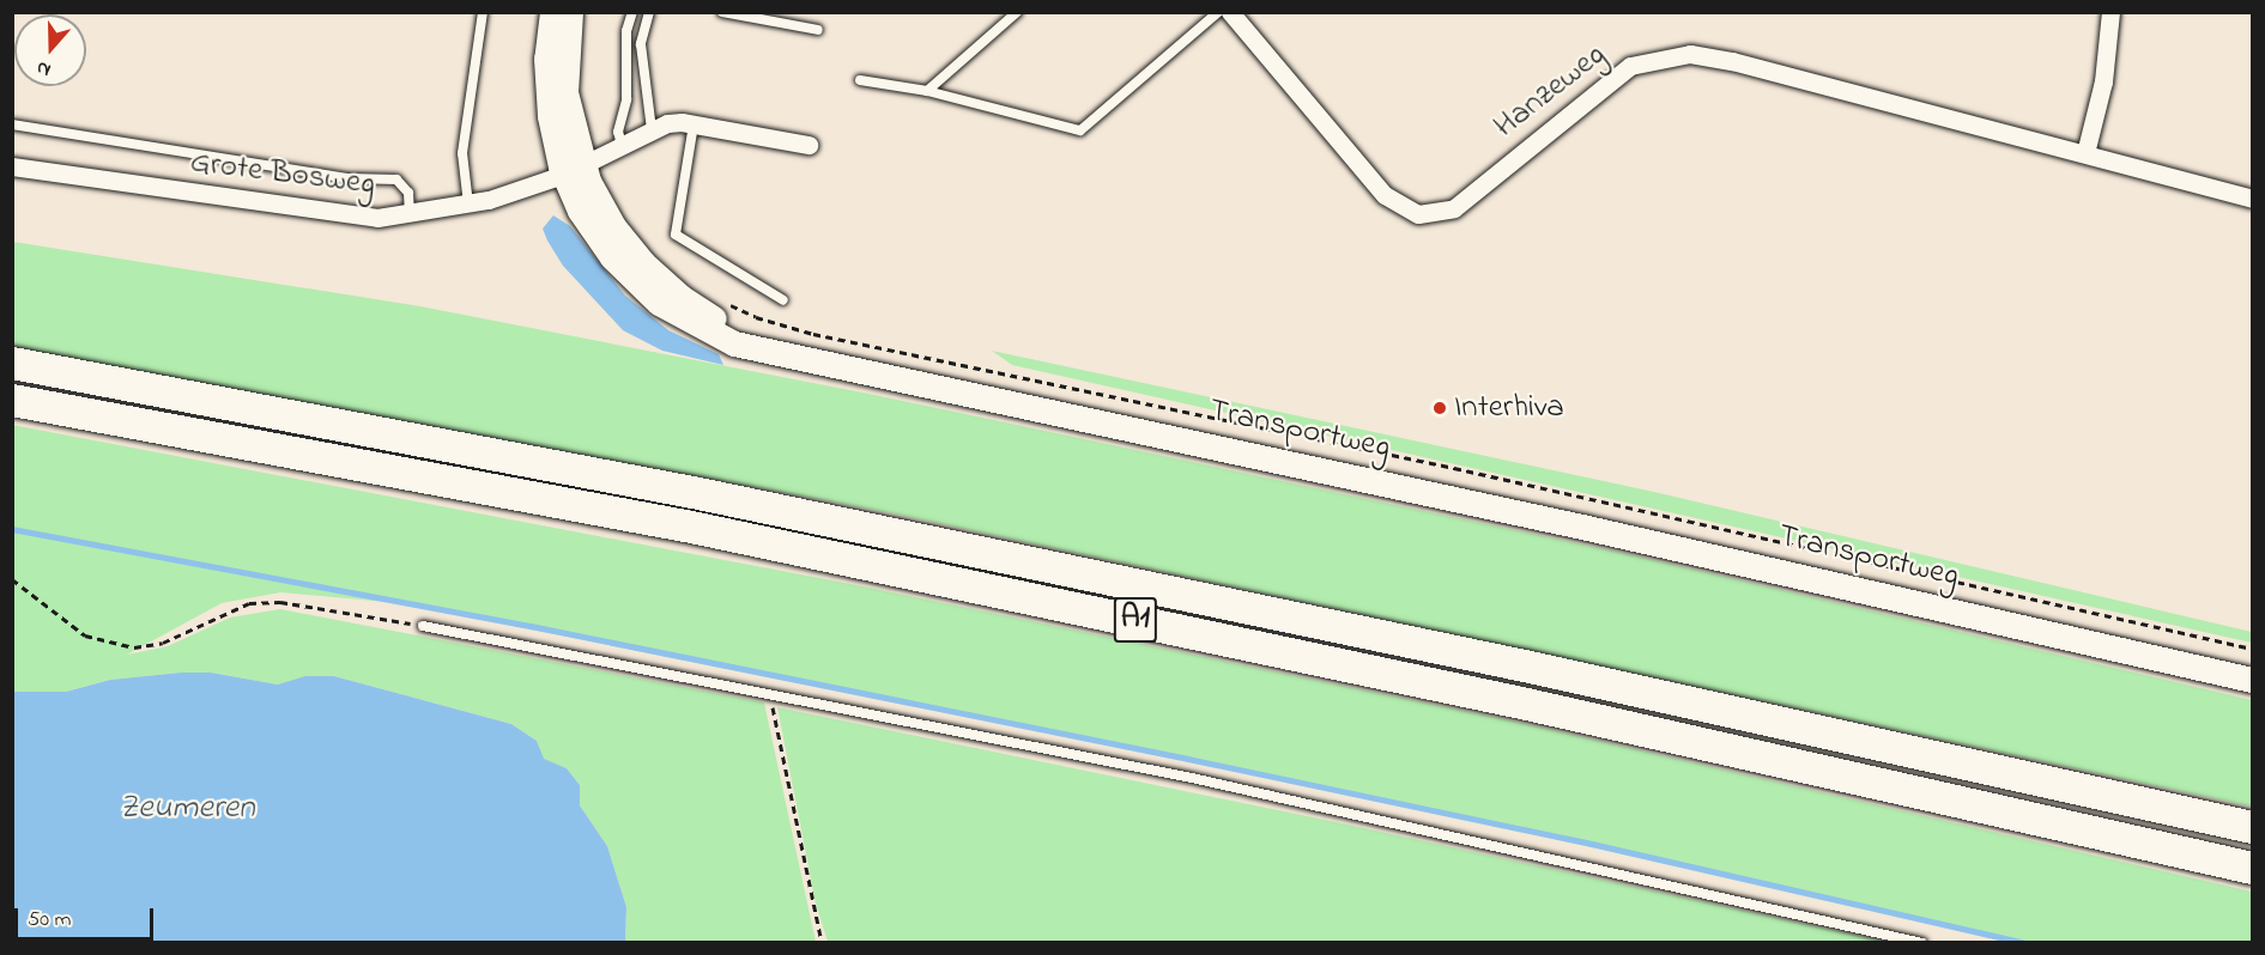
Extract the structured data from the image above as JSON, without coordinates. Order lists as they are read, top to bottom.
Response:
{
  "streets": {
    "highway": ["A1"],
    "street": ["Hanzeweg", "Grote Bosweg", "Transportweg"]
  },
  "crossings": [
    ["Grote Bosweg", "Transportweg"]
  ],
  "water": ["Zeumeren"],
  "places": ["Interhiva"],
  "scale_bar": "50 m",
  "north": "bottom"
}
